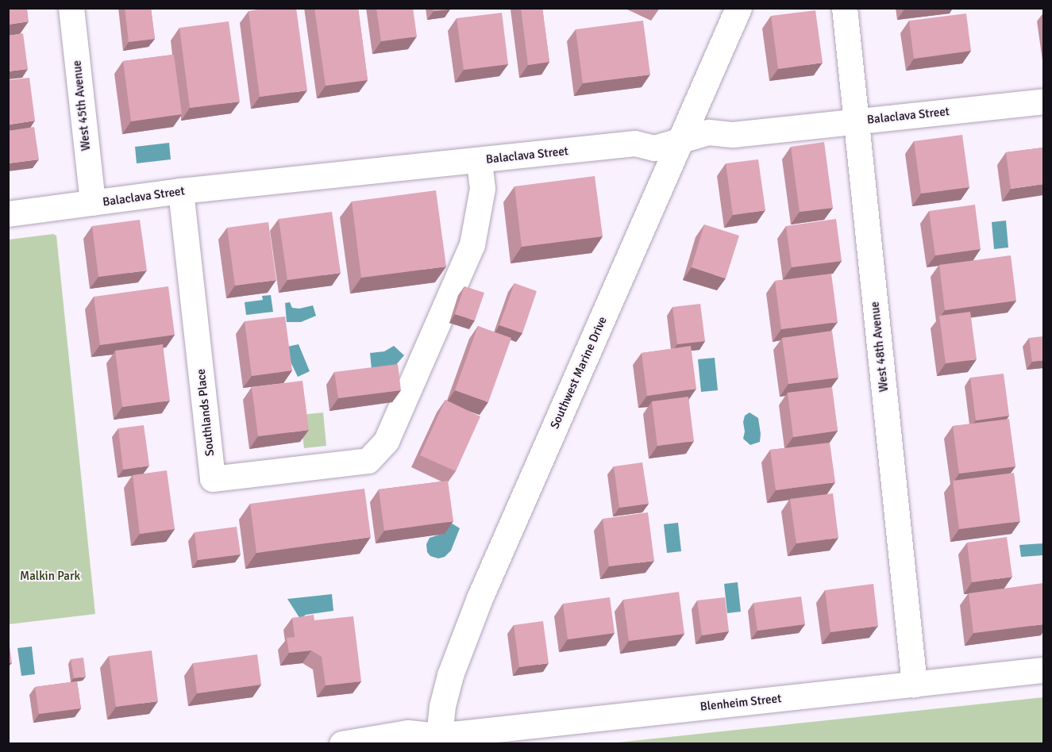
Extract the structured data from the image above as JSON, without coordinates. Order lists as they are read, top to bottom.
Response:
{
  "streets": {
    "main road": ["Southwest Marine Drive"],
    "street": [
      "West 45th Avenue",
      "Balaclava Street",
      "West 48th Avenue",
      "Southlands Place",
      "Blenheim Street"
    ]
  },
  "crossings": [
    ["West 45th Avenue", "Balaclava Street"],
    ["Balaclava Street", "West 48th Avenue"],
    ["Balaclava Street", "Southwest Marine Drive"],
    ["Balaclava Street", "Southlands Place"],
    ["West 48th Avenue", "Blenheim Street"],
    ["Southwest Marine Drive", "Blenheim Street"]
  ],
  "parks": ["Malkin Park"]
}
